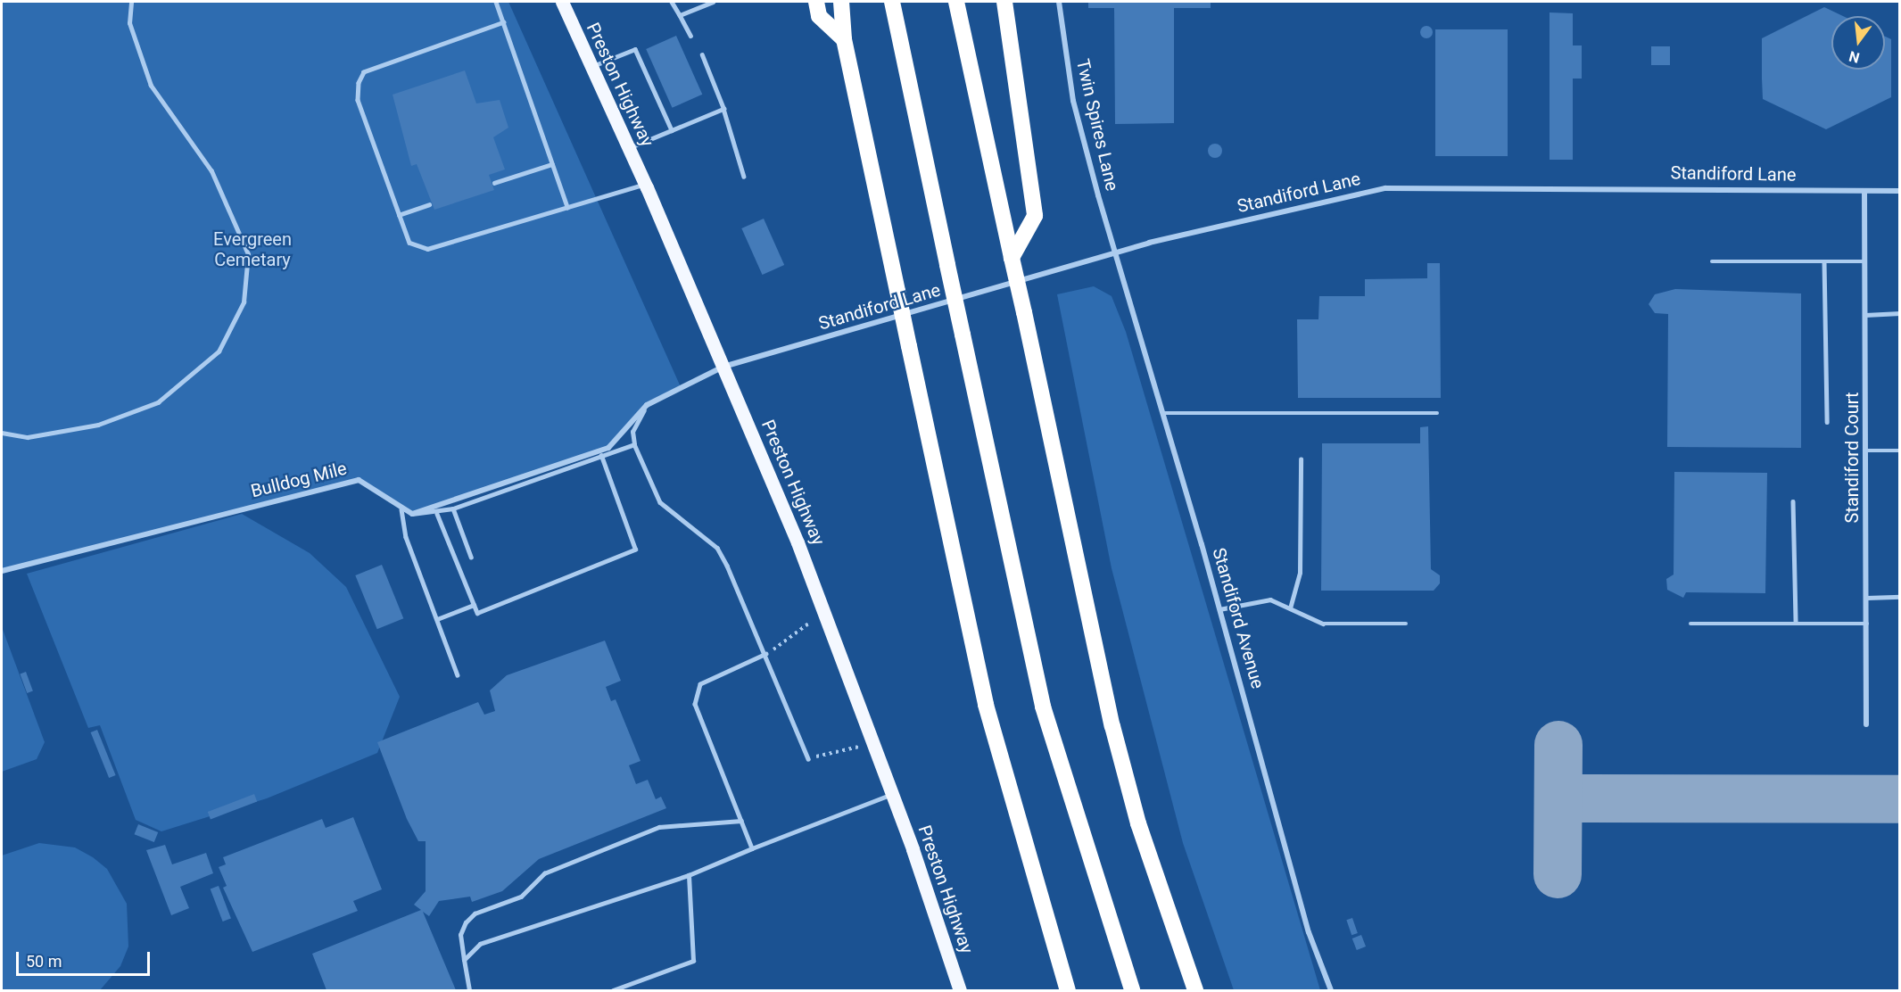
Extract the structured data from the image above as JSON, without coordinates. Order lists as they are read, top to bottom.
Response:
{
  "streets": {
    "main road": ["Preston Highway"],
    "street": [
      "Twin Spires Lane",
      "Standiford Lane",
      "Standiford Court",
      "Bulldog Mile",
      "Standiford Avenue"
    ]
  },
  "crossings": [
    ["Preston Highway", "Standiford Lane"],
    ["Twin Spires Lane", "Standiford Lane"],
    ["Twin Spires Lane", "Standiford Avenue"],
    ["Standiford Lane", "Standiford Court"],
    ["Standiford Lane", "Standiford Avenue"]
  ],
  "parks": ["Evergreen Cemetary"],
  "scale_bar": "50 m",
  "north": "bottom"
}
